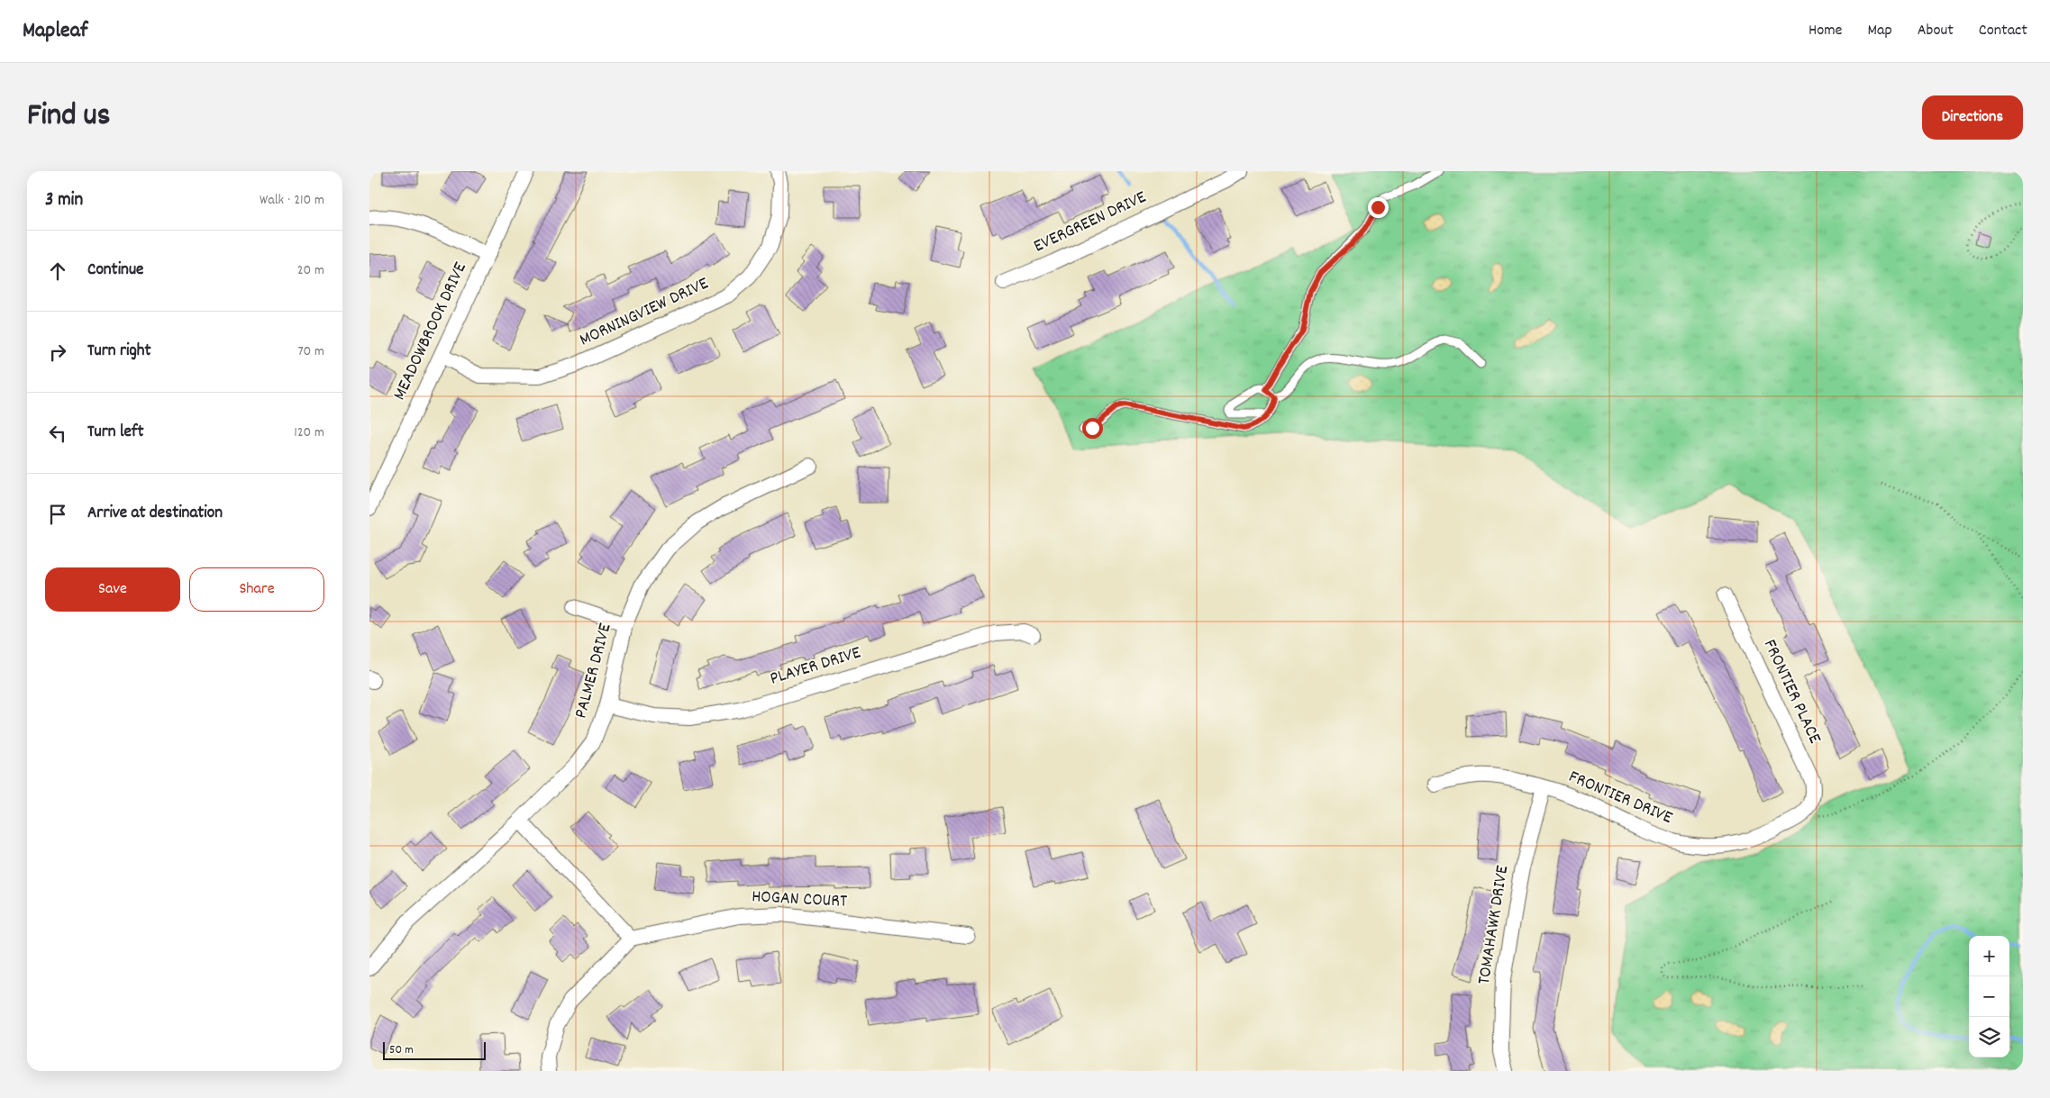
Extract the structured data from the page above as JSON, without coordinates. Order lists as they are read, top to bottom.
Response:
{
  "streets": {
    "street": [
      "EVERGREEN DRIVE",
      "MORNINGVIEW DRIVE",
      "MEADOWBROOK DRIVE",
      "PLAYER DRIVE",
      "PALMER DRIVE",
      "FRONTIER PLACE",
      "FRONTIER DRIVE",
      "HOGAN COURT",
      "TOMAHAWK DRIVE"
    ]
  },
  "crossings": [
    ["MORNINGVIEW DRIVE", "MEADOWBROOK DRIVE"],
    ["PLAYER DRIVE", "PALMER DRIVE"],
    ["FRONTIER PLACE", "FRONTIER DRIVE"],
    ["FRONTIER DRIVE", "TOMAHAWK DRIVE"]
  ],
  "scale_bar": "50 m",
  "page": {
    "header": "Mapleaf",
    "nav": [
      "Home",
      "Map",
      "About",
      "Contact"
    ],
    "title": "Find us",
    "buttons": [
      "Directions",
      ["Save", "Share"]
    ],
    "heading": ["3 min", "Walk · 210 m"],
    "list": [
      ["Continue", "20 m"],
      ["Turn right", "70 m"],
      ["Turn left", "120 m"],
      "Arrive at destination"
    ],
    "map_buttons": ["+", "−"],
    "scale": "50 m"
  }
}
